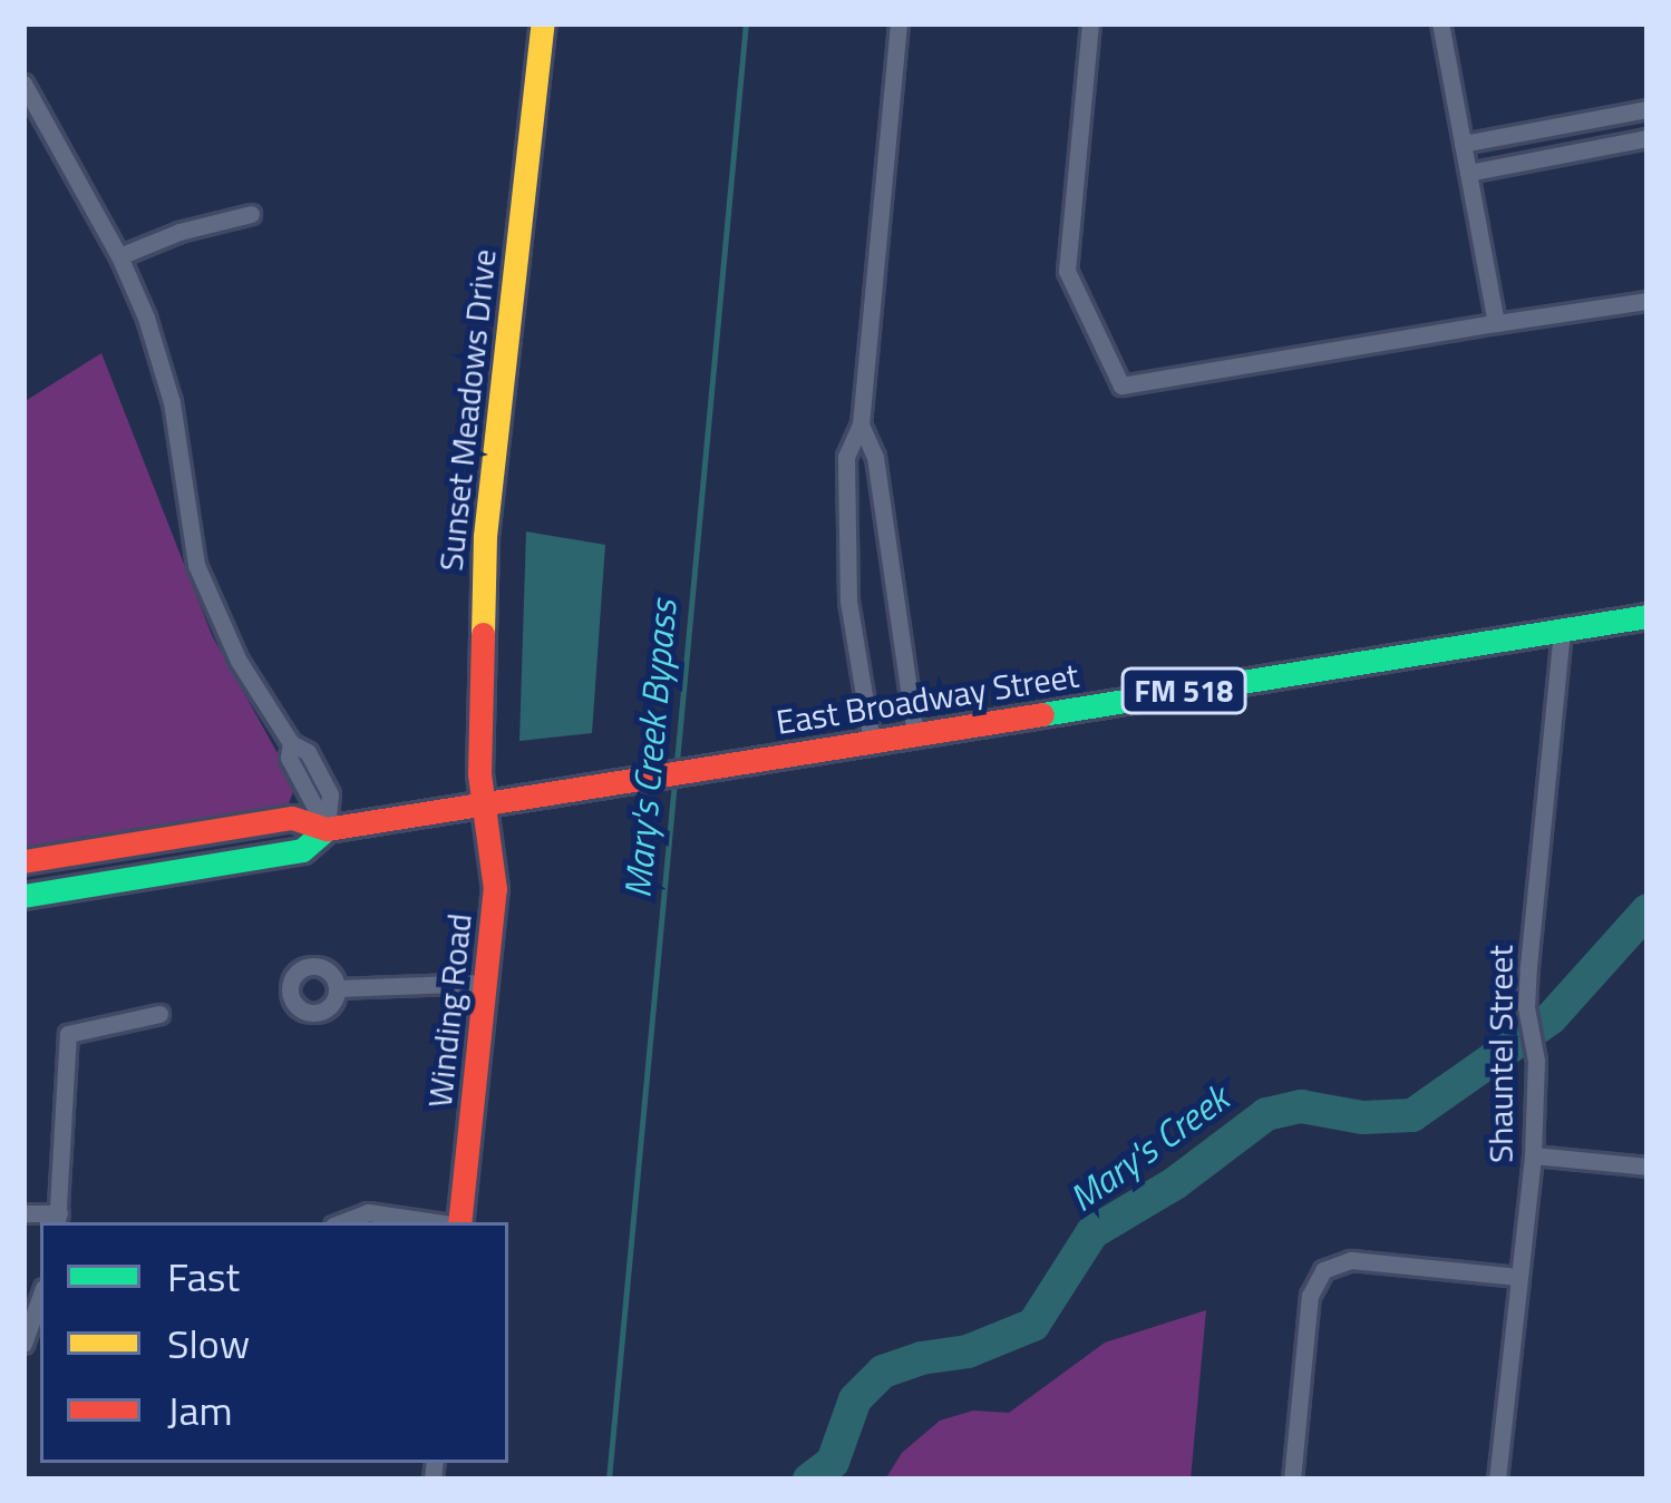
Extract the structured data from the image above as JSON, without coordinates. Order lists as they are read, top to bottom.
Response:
{
  "streets": {
    "main road": [
      "Sunset Meadows Drive",
      "FM 518",
      "East Broadway Street",
      "Winding Road"
    ],
    "street": ["Shauntel Street"]
  },
  "crossings": [
    ["Sunset Meadows Drive", "FM 518"],
    ["Sunset Meadows Drive", "East Broadway Street"],
    ["Sunset Meadows Drive", "Winding Road"],
    ["FM 518", "East Broadway Street"],
    ["FM 518", "Winding Road"],
    ["East Broadway Street", "Winding Road"],
    ["East Broadway Street", "Shauntel Street"]
  ],
  "water": ["Mary's Creek Bypass", "Mary's Creek"],
  "legend": ["Fast", "Slow", "Jam"]
}
